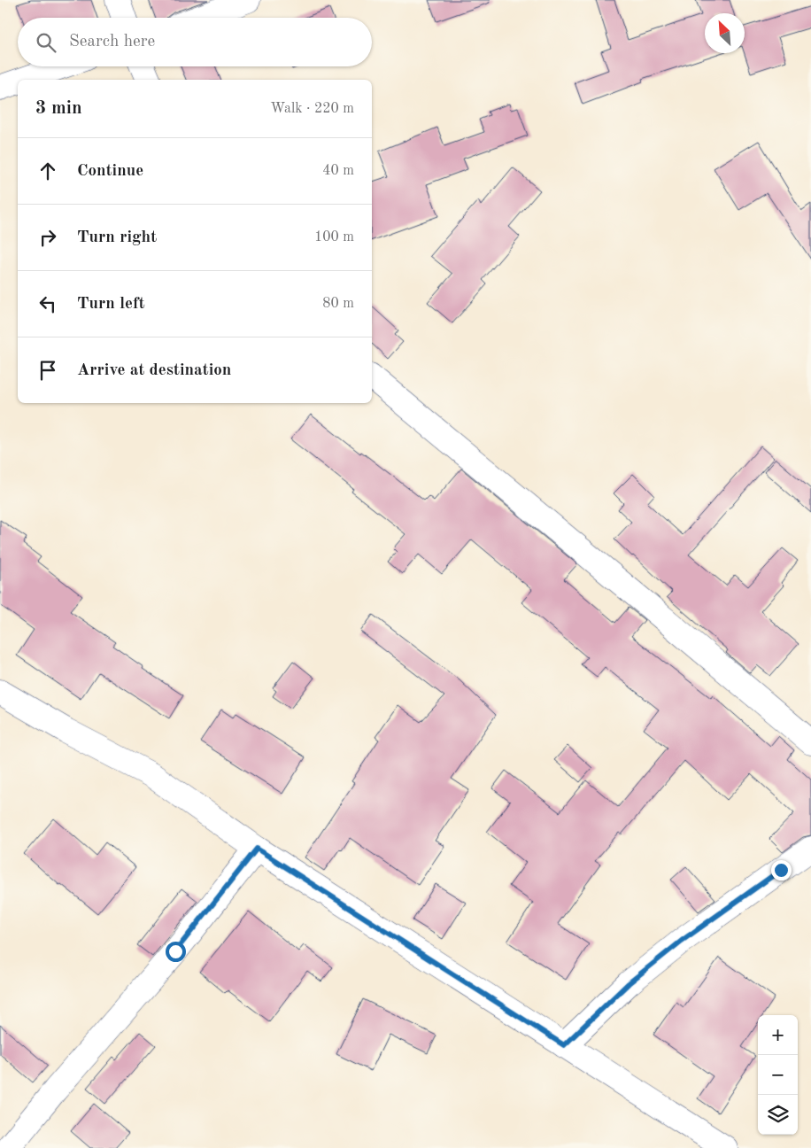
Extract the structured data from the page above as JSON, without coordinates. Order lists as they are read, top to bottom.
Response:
{
  "north": "top left",
  "page": {
    "search": "Search here",
    "heading": ["3 min", "Walk · 220 m"],
    "list": [
      ["Continue", "40 m"],
      ["Turn right", "100 m"],
      ["Turn left", "80 m"],
      "Arrive at destination"
    ],
    "map_buttons": ["+", "−"]
  }
}
